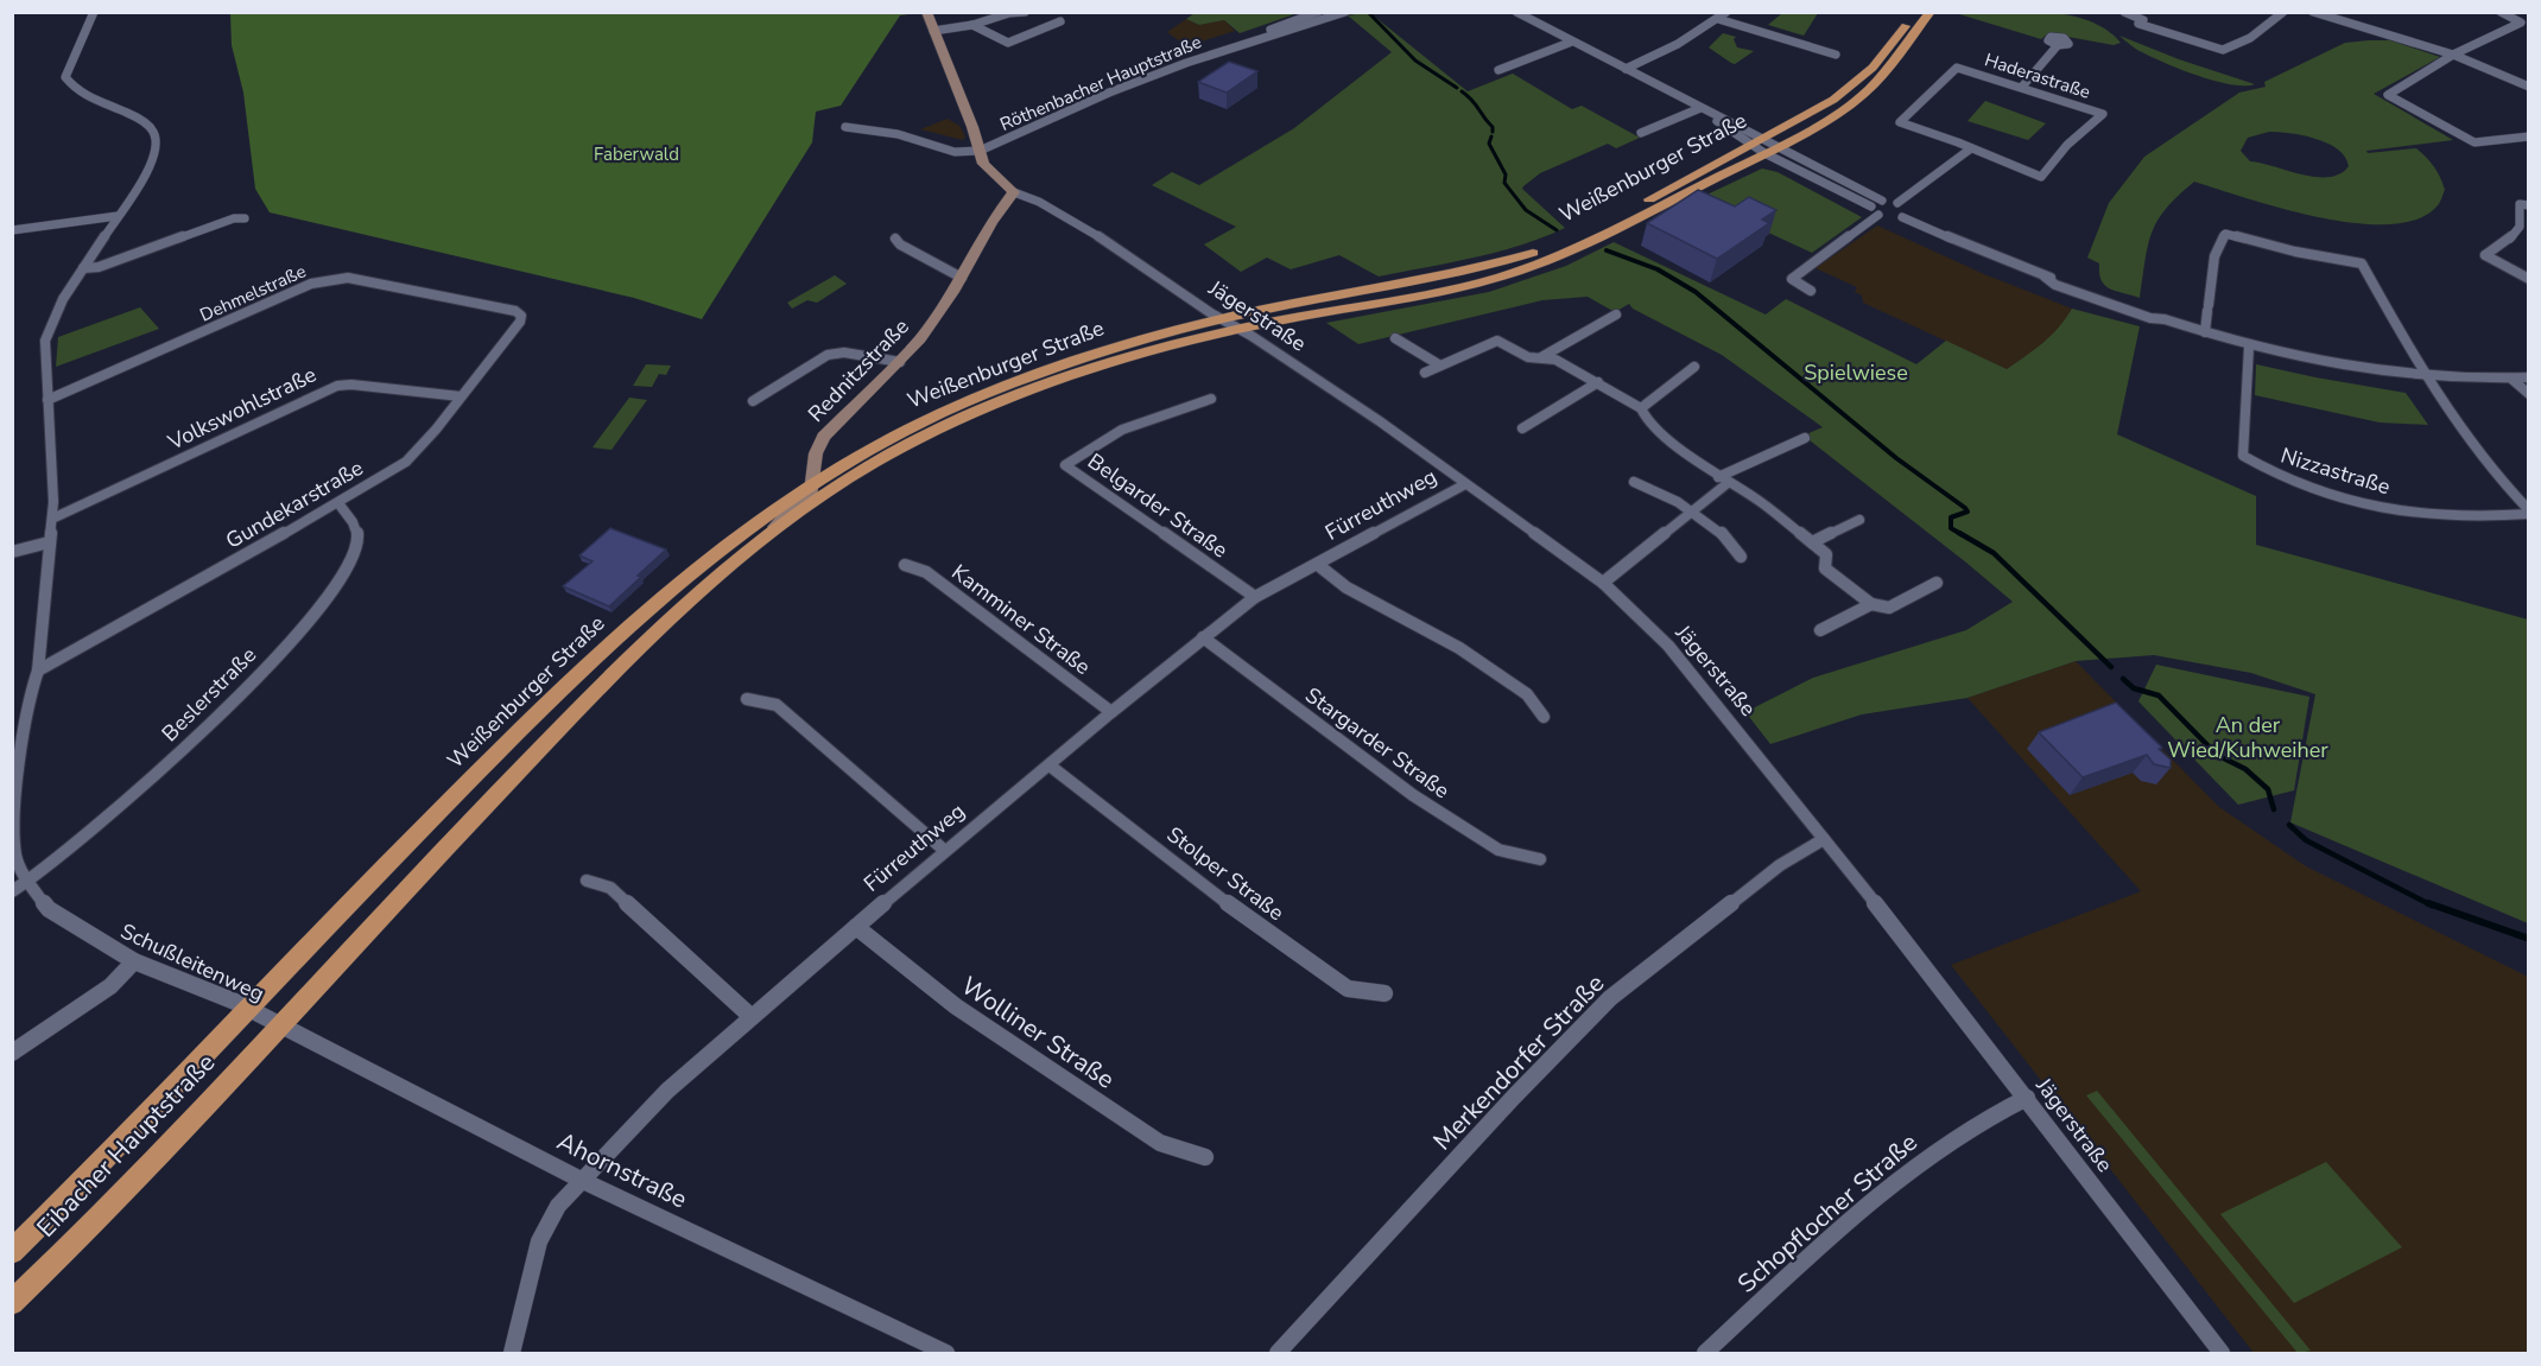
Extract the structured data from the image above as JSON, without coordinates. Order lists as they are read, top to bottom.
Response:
{
  "streets": {
    "main road": ["Weißenburger Straße", "Rednitzstraße", "Eibacher Hauptstraße"],
    "street": [
      "Haderastraße",
      "Röthenbacher Hauptstraße",
      "Dehmelstraße",
      "Jägerstraße",
      "Volkswohlstraße",
      "Nizzastraße",
      "Gundekarstraße",
      "Fürreuthweg",
      "Belgarder Straße",
      "Kamminer Straße",
      "Beslerstraße",
      "Stargarder Straße",
      "Stolper Straße",
      "Schußleitenweg",
      "Wolliner Straße",
      "Merkendorfer Straße",
      "Ahornstraße",
      "Schopflocher Straße"
    ]
  },
  "crossings": [
    ["Weißenburger Straße", "Jägerstraße"],
    ["Weißenburger Straße", "Rednitzstraße"],
    ["Weißenburger Straße", "Schußleitenweg"],
    ["Weißenburger Straße", "Eibacher Hauptstraße"],
    ["Weißenburger Straße", "Ahornstraße"],
    ["Dehmelstraße", "Gundekarstraße"],
    ["Dehmelstraße", "Schußleitenweg"],
    ["Jägerstraße", "Rednitzstraße"],
    ["Jägerstraße", "Fürreuthweg"],
    ["Jägerstraße", "Merkendorfer Straße"],
    ["Jägerstraße", "Schopflocher Straße"],
    ["Volkswohlstraße", "Gundekarstraße"],
    ["Volkswohlstraße", "Schußleitenweg"],
    ["Gundekarstraße", "Beslerstraße"],
    ["Gundekarstraße", "Schußleitenweg"],
    ["Fürreuthweg", "Belgarder Straße"],
    ["Fürreuthweg", "Kamminer Straße"],
    ["Fürreuthweg", "Stargarder Straße"],
    ["Fürreuthweg", "Stolper Straße"],
    ["Fürreuthweg", "Wolliner Straße"],
    ["Fürreuthweg", "Ahornstraße"],
    ["Beslerstraße", "Schußleitenweg"],
    ["Schußleitenweg", "Eibacher Hauptstraße"],
    ["Schußleitenweg", "Ahornstraße"],
    ["Eibacher Hauptstraße", "Ahornstraße"]
  ],
  "parks": ["Faberwald", "Spielwiese", "An der Wied/Kuhweiher"]
}
